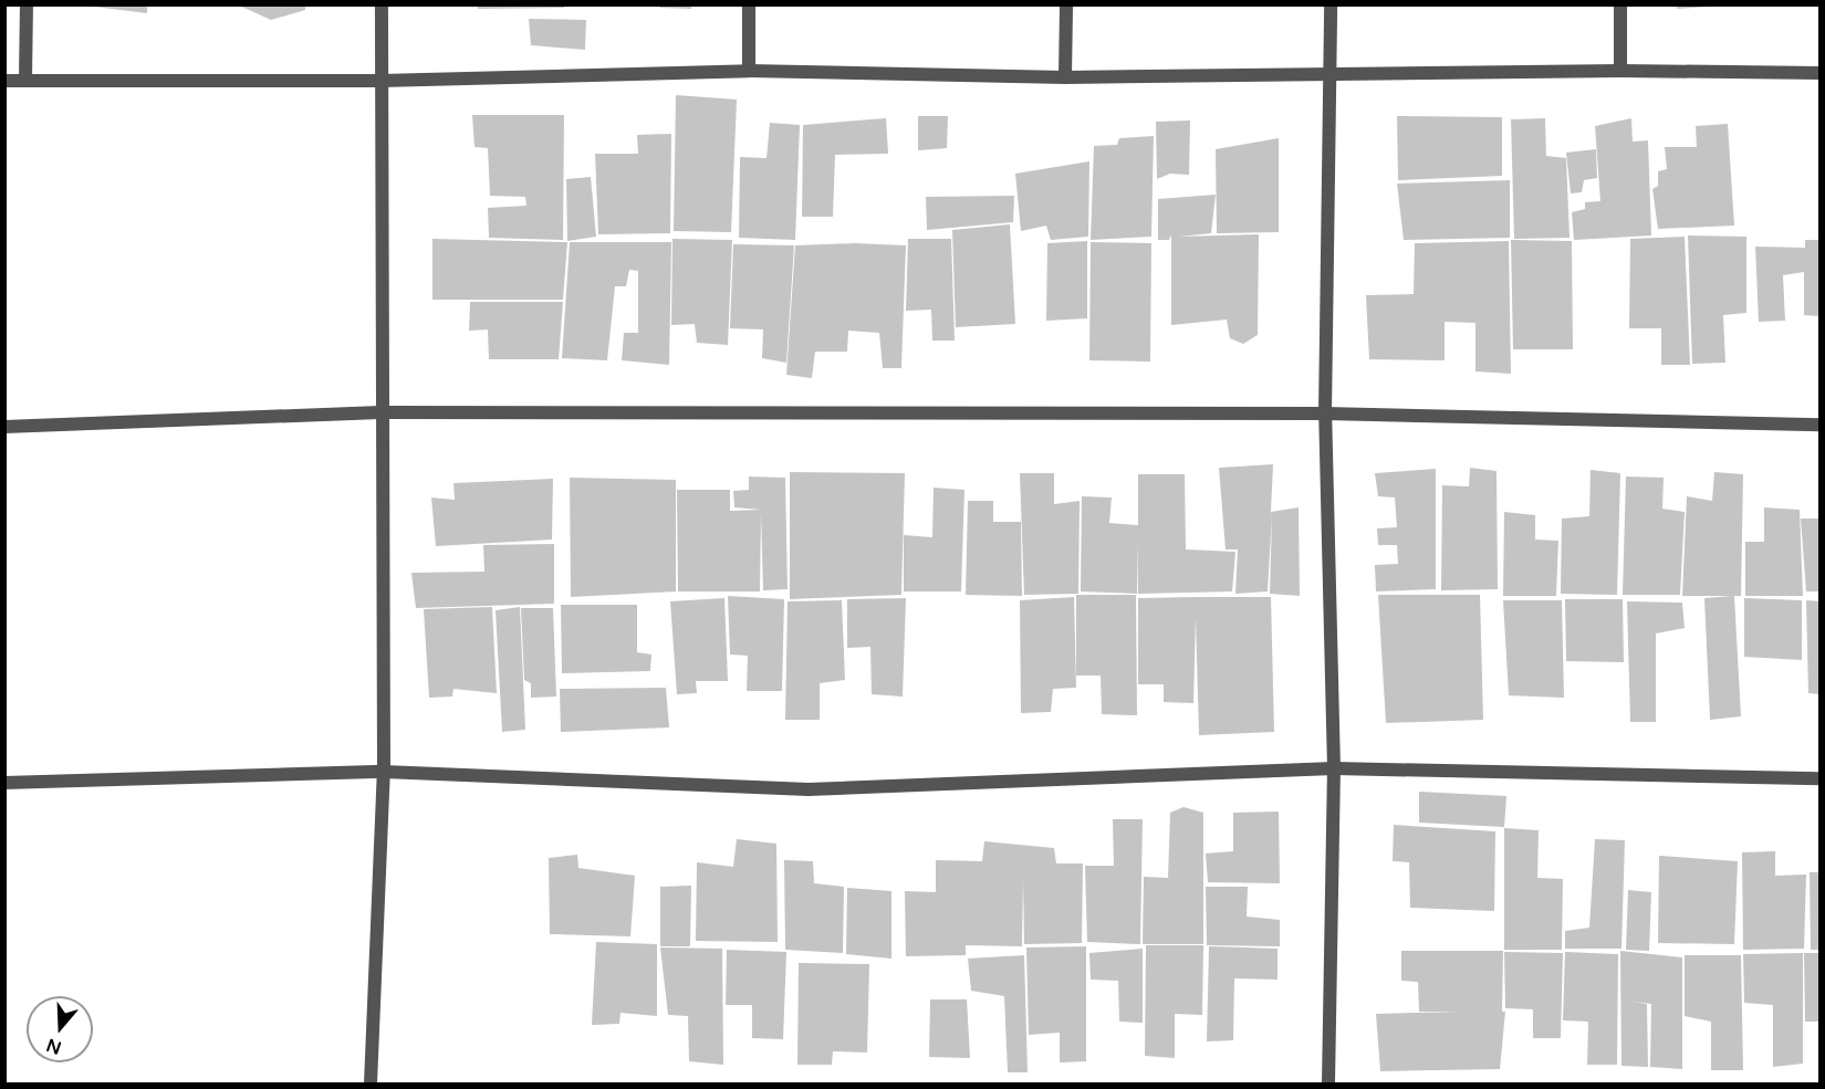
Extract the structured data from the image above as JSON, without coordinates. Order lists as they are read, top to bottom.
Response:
{
  "north": "bottom"
}
